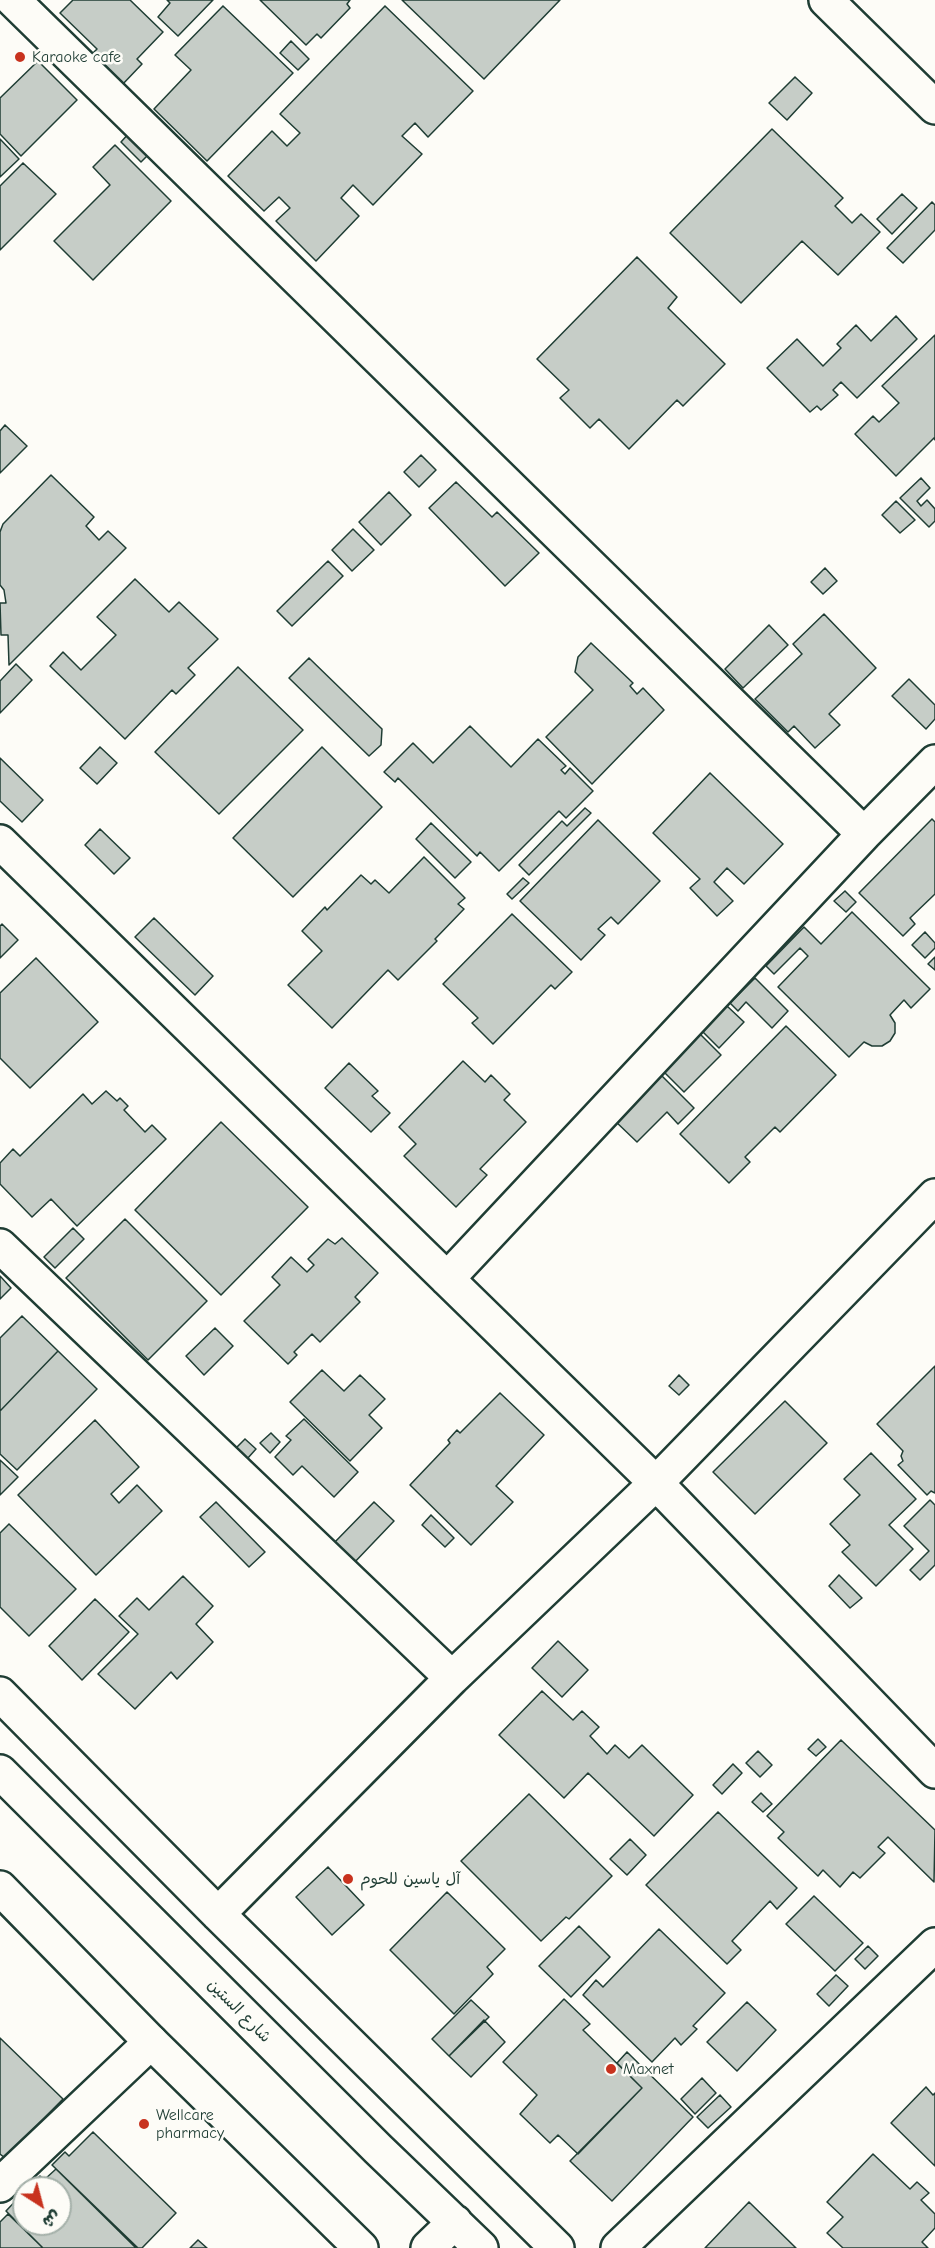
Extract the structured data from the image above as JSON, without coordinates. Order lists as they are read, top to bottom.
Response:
{
  "streets": {
    "street": ["شارع الستين"]
  },
  "places": [
    "Karaoke cafe",
    "آل ياسين للحوم",
    "Maxnet",
    "Wellcare pharmacy"
  ],
  "north": "bottom right"
}
